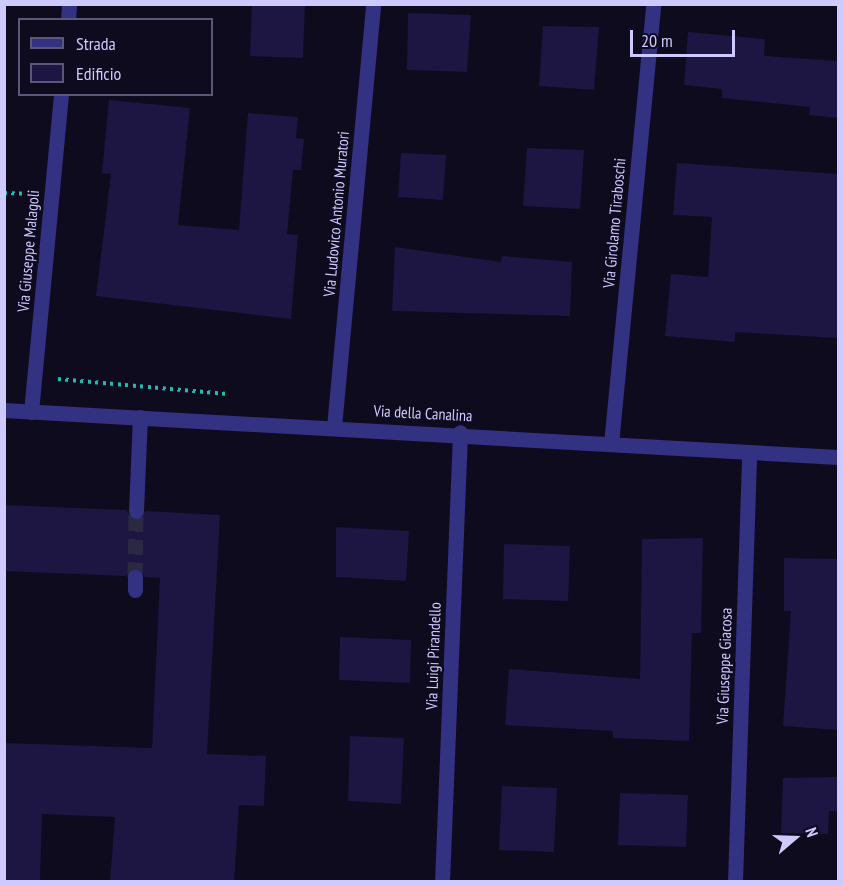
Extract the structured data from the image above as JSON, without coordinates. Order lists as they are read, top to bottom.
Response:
{
  "streets": {
    "street": [
      "Via Ludovico Antonio Muratori",
      "Via Girolamo Tiraboschi",
      "Via Giuseppe Malagoli",
      "Via della Canalina",
      "Via Luigi Pirandello",
      "Via Giuseppe Giacosa"
    ]
  },
  "crossings": [
    ["Via Ludovico Antonio Muratori", "Via della Canalina"],
    ["Via Girolamo Tiraboschi", "Via della Canalina"],
    ["Via Giuseppe Malagoli", "Via della Canalina"],
    ["Via della Canalina", "Via Luigi Pirandello"],
    ["Via della Canalina", "Via Giuseppe Giacosa"]
  ],
  "legend": ["Strada", "Edificio"],
  "scale_bar": "20 m",
  "north": "right"
}
